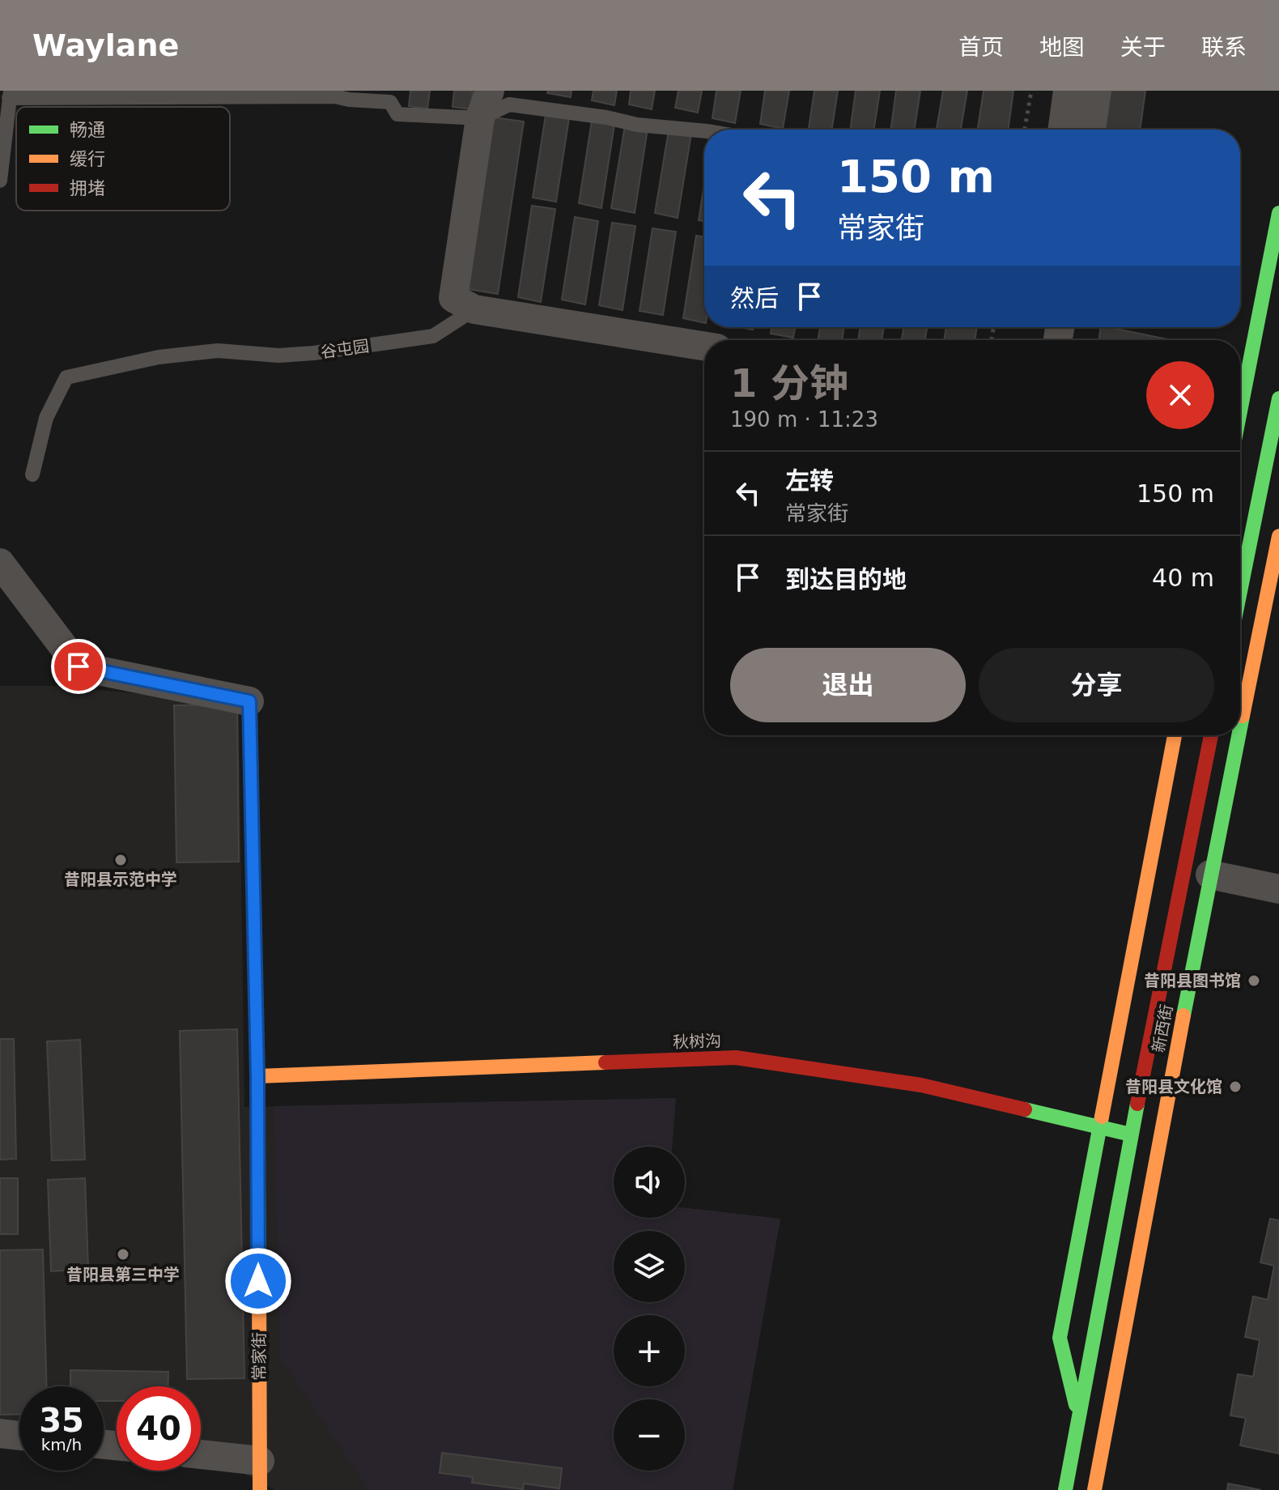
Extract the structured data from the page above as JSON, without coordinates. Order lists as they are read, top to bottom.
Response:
{
  "streets": {
    "street": ["新西街", "秋树沟", "常家街"],
    "lane": ["谷屯园"]
  },
  "crossings": [
    ["新西街", "秋树沟"],
    ["秋树沟", "常家街"]
  ],
  "places": [
    "昔阳县示范中学",
    "昔阳县图书馆",
    "昔阳县文化馆",
    "昔阳县第三中学"
  ],
  "legend": ["畅通", "缓行", "拥堵"],
  "page": {
    "header": "Waylane",
    "nav": [
      "首页",
      "地图",
      "关于",
      "联系"
    ],
    "turn": ["150 m", "常家街"],
    "then": "然后",
    "heading": ["1 分钟", "190 m · 11:23"],
    "list": [
      {
        "name": "左转",
        "note": "常家街",
        "value": "150 m"
      },
      {
        "name": "到达目的地",
        "value": "40 m"
      }
    ],
    "buttons": ["退出", "分享"],
    "map_buttons": ["+", "−"],
    "speed": "35 km/h",
    "limit": "40"
  }
}
